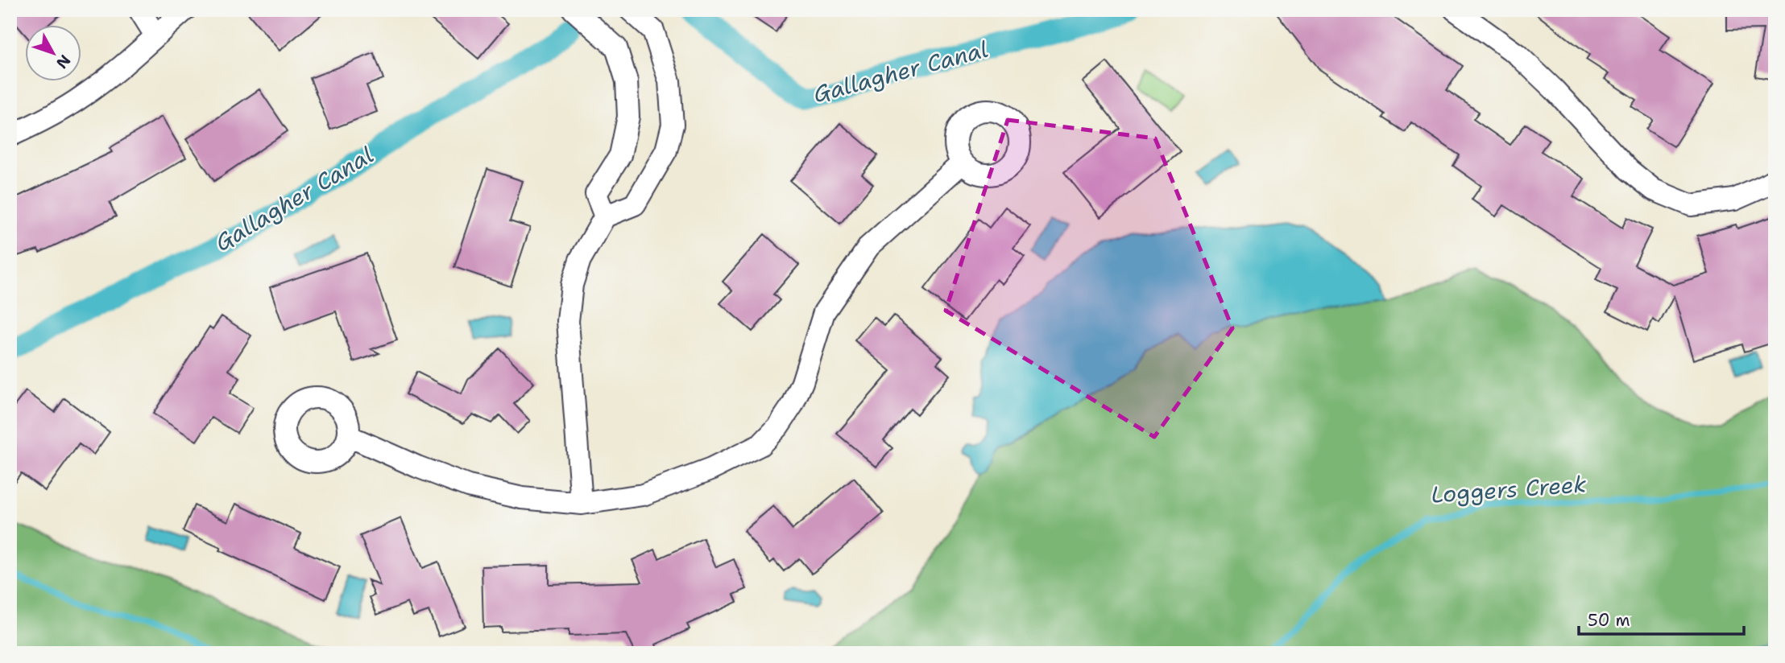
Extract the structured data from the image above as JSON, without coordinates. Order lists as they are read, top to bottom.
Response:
{
  "water": ["Gallagher Canal", "Loggers Creek"],
  "scale_bar": "50 m",
  "north": "bottom right"
}
